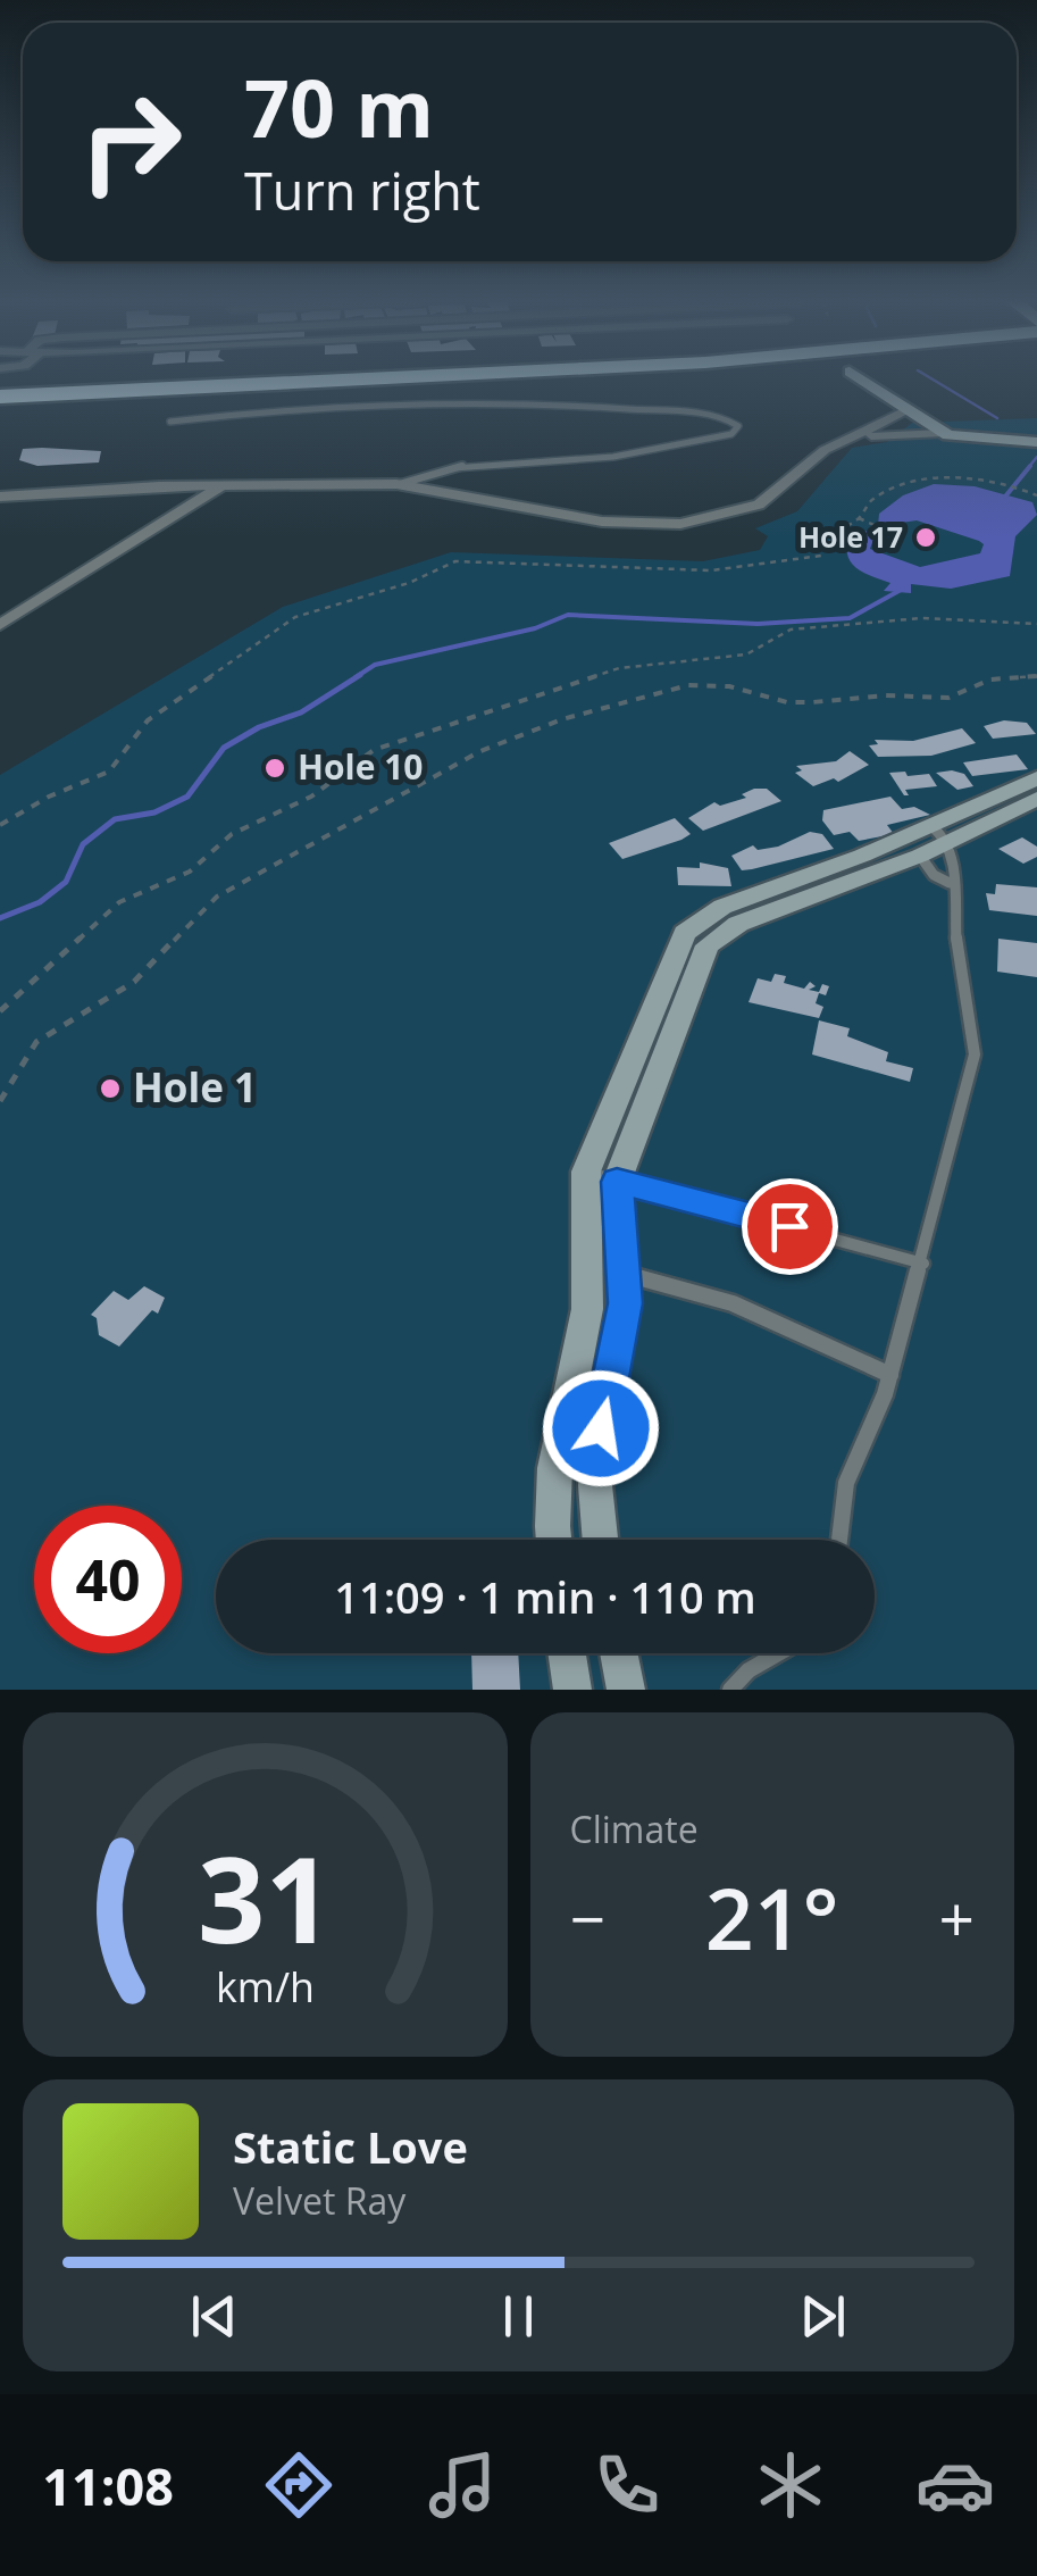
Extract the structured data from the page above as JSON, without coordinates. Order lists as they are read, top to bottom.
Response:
{
  "places": ["Hole 17", "Hole 10", "Hole 1"],
  "page": {
    "turn": ["70 m", "Turn right"],
    "limit": "40",
    "trip": "11:09 · 1 min · 110 m",
    "tile": "Climate",
    "heat": ["−", "21°", "+"],
    "song": ["Static Love", "Velvet Ray"],
    "tabs": "11:08",
    "gauge": ["31", "km/h"]
  }
}
